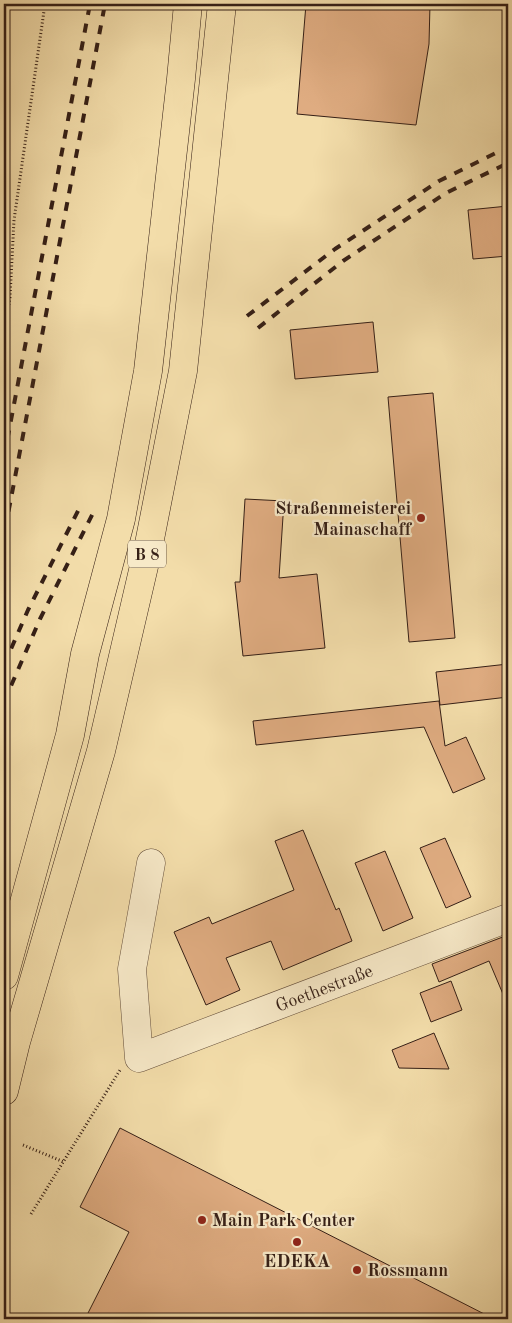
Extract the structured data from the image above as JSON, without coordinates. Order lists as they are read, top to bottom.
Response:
{
  "streets": {
    "highway": ["B 8"],
    "street": ["Goethestraße"]
  },
  "places": [
    "Straßenmeisterei Mainaschaff",
    "Main Park Center",
    "EDEKA",
    "Rossmann"
  ]
}
